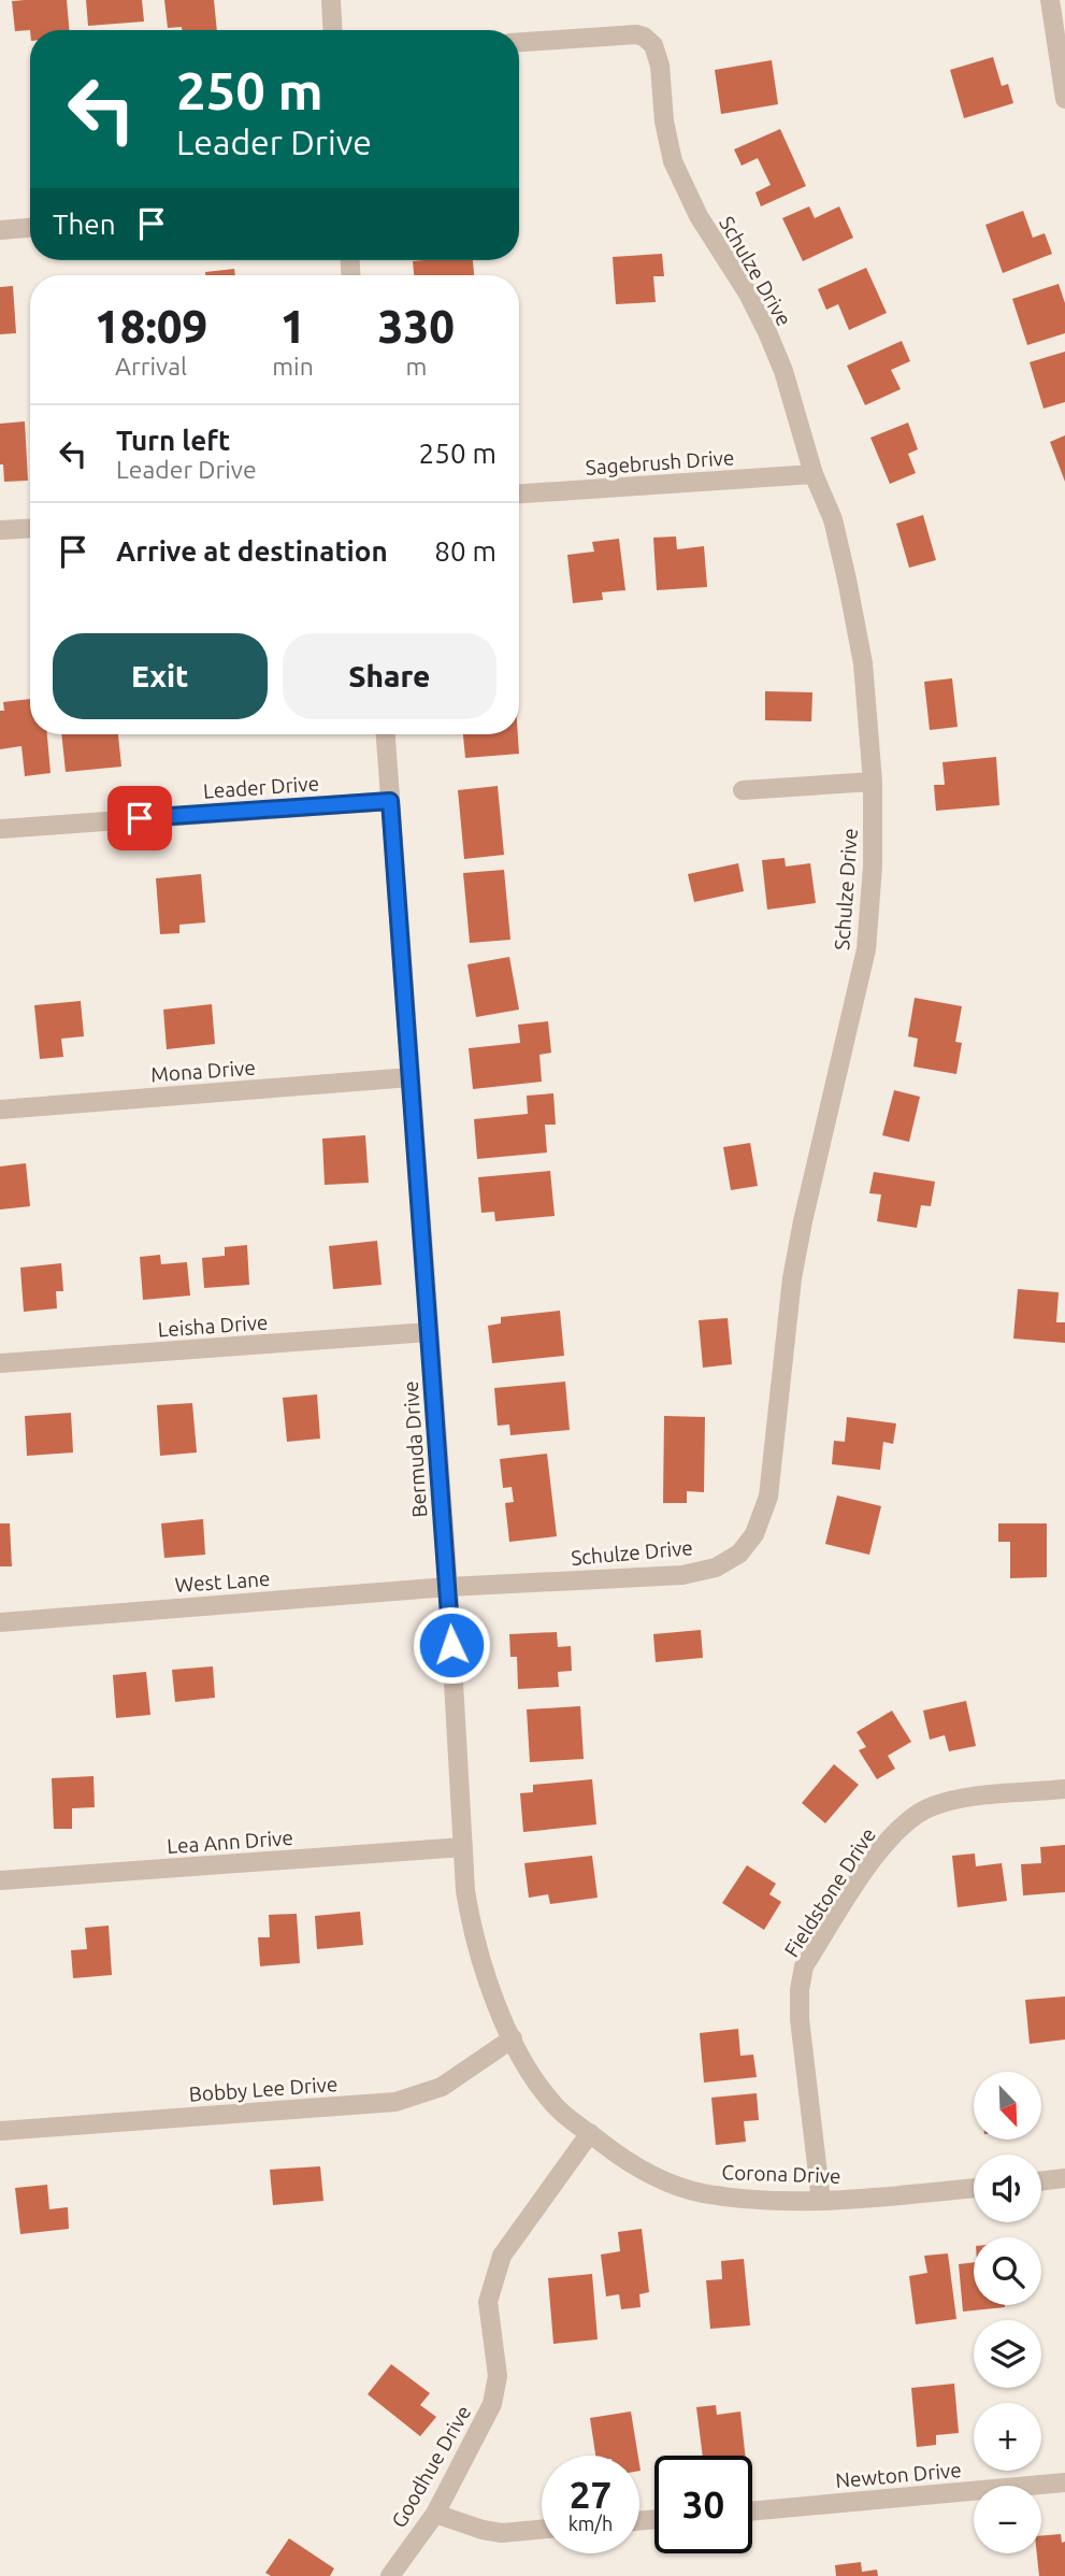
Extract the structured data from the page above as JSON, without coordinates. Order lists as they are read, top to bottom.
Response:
{
  "streets": {
    "street": [
      "Schulze Drive",
      "Sagebrush Drive",
      "Leader Drive",
      "Mona Drive",
      "Leisha Drive",
      "Bermuda Drive",
      "West Lane",
      "Lea Ann Drive",
      "Fieldstone Drive",
      "Bobby Lee Drive",
      "Corona Drive",
      "Goodhue Drive",
      "Newton Drive"
    ]
  },
  "crossings": [
    ["Schulze Drive", "Sagebrush Drive"],
    ["Schulze Drive", "Bermuda Drive"],
    ["Schulze Drive", "West Lane"],
    ["Leader Drive", "Bermuda Drive"],
    ["Mona Drive", "Bermuda Drive"],
    ["Leisha Drive", "Bermuda Drive"],
    ["Bermuda Drive", "West Lane"],
    ["Bermuda Drive", "Lea Ann Drive"],
    ["Bermuda Drive", "Bobby Lee Drive"],
    ["Bermuda Drive", "Corona Drive"],
    ["Bermuda Drive", "Goodhue Drive"],
    ["Fieldstone Drive", "Corona Drive"],
    ["Corona Drive", "Goodhue Drive"]
  ],
  "north": "bottom right",
  "page": {
    "turn": ["250 m", "Leader Drive"],
    "then": "Then",
    "eta": [
      "18:09",
      "Arrival",
      "1",
      "min",
      "330",
      "m"
    ],
    "list": [
      {
        "name": "Turn left",
        "note": "Leader Drive",
        "value": "250 m"
      },
      {
        "name": "Arrive at destination",
        "value": "80 m"
      }
    ],
    "buttons": ["Exit", "Share"],
    "map_buttons": ["+", "−"],
    "speed": "27 km/h",
    "limit": "30"
  }
}
